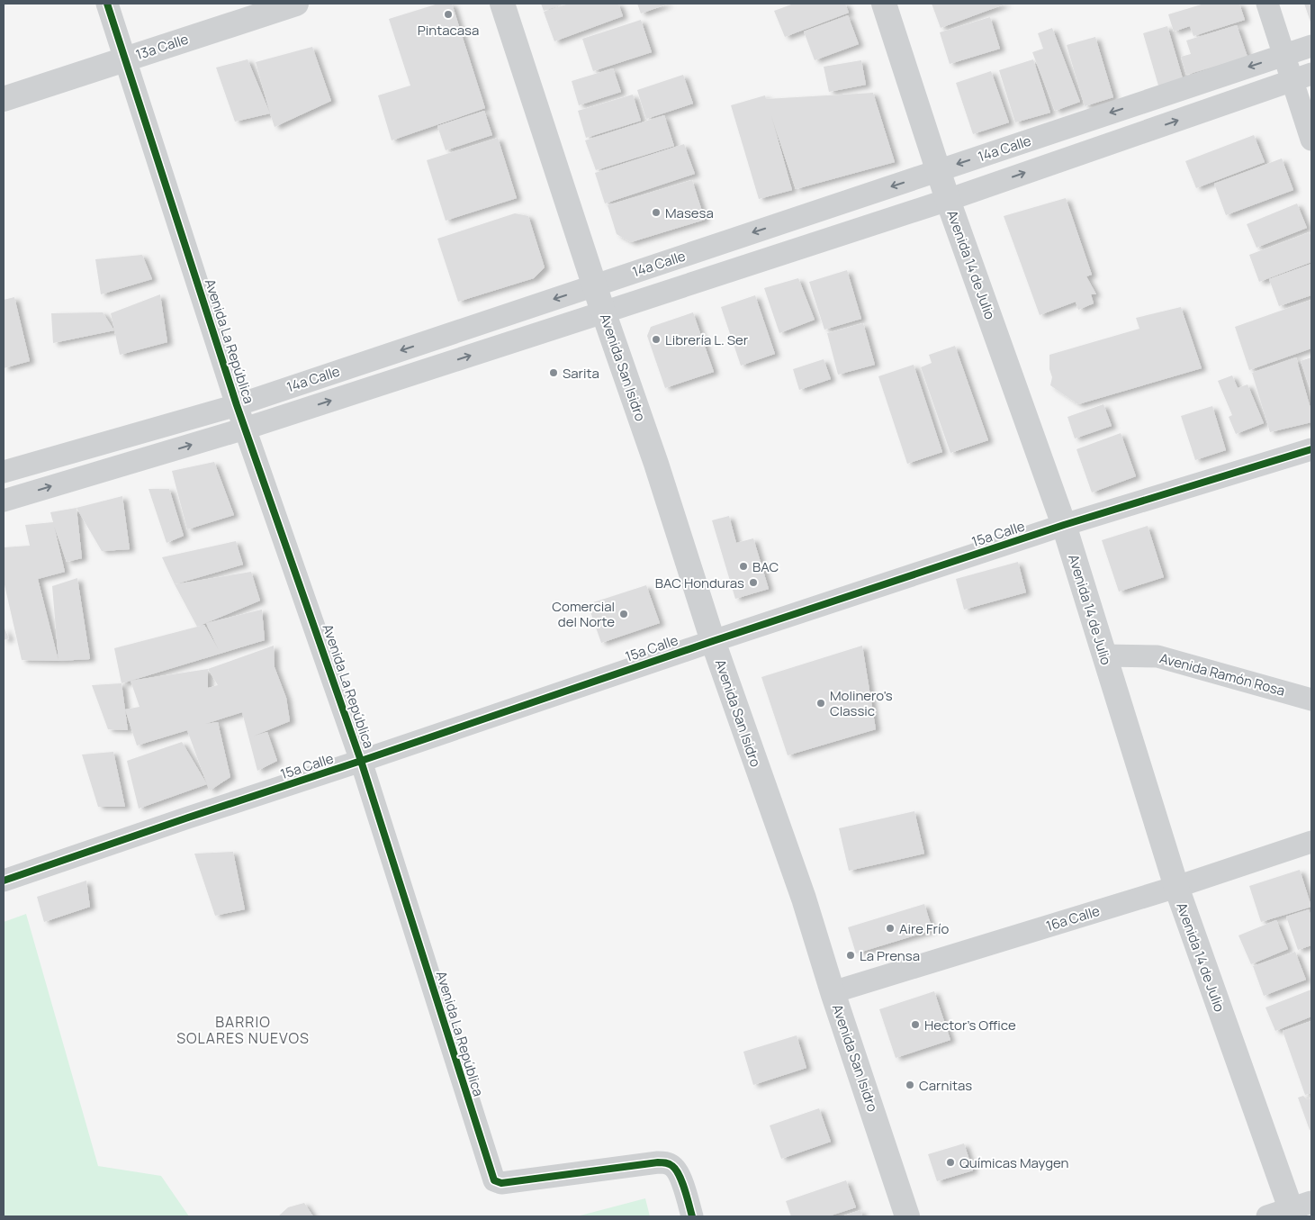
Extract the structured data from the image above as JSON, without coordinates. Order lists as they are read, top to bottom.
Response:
{
  "streets": {
    "street": [
      "13a Calle",
      "14a Calle",
      "Avenida 14 de Julio",
      "Avenida La República",
      "Avenida San Isidro",
      "15a Calle",
      "Avenida Ramón Rosa",
      "16a Calle"
    ]
  },
  "crossings": [
    ["13a Calle", "Avenida La República"],
    ["14a Calle", "Avenida 14 de Julio"],
    ["14a Calle", "Avenida La República"],
    ["14a Calle", "Avenida San Isidro"],
    ["Avenida 14 de Julio", "15a Calle"],
    ["Avenida 14 de Julio", "Avenida Ramón Rosa"],
    ["Avenida 14 de Julio", "16a Calle"],
    ["Avenida La República", "15a Calle"],
    ["Avenida San Isidro", "15a Calle"],
    ["Avenida San Isidro", "16a Calle"]
  ],
  "districts": ["BARRIO SOLARES NUEVOS"],
  "places": [
    "Pintacasa",
    "Masesa",
    "Librería L. Ser",
    "Sarita",
    "BAC",
    "BAC Honduras",
    "Comercial del Norte",
    "Molinero's Classic",
    "Aire Frío",
    "La Prensa",
    "Hector's Office",
    "Carnitas",
    "Químicas Maygen"
  ]
}
